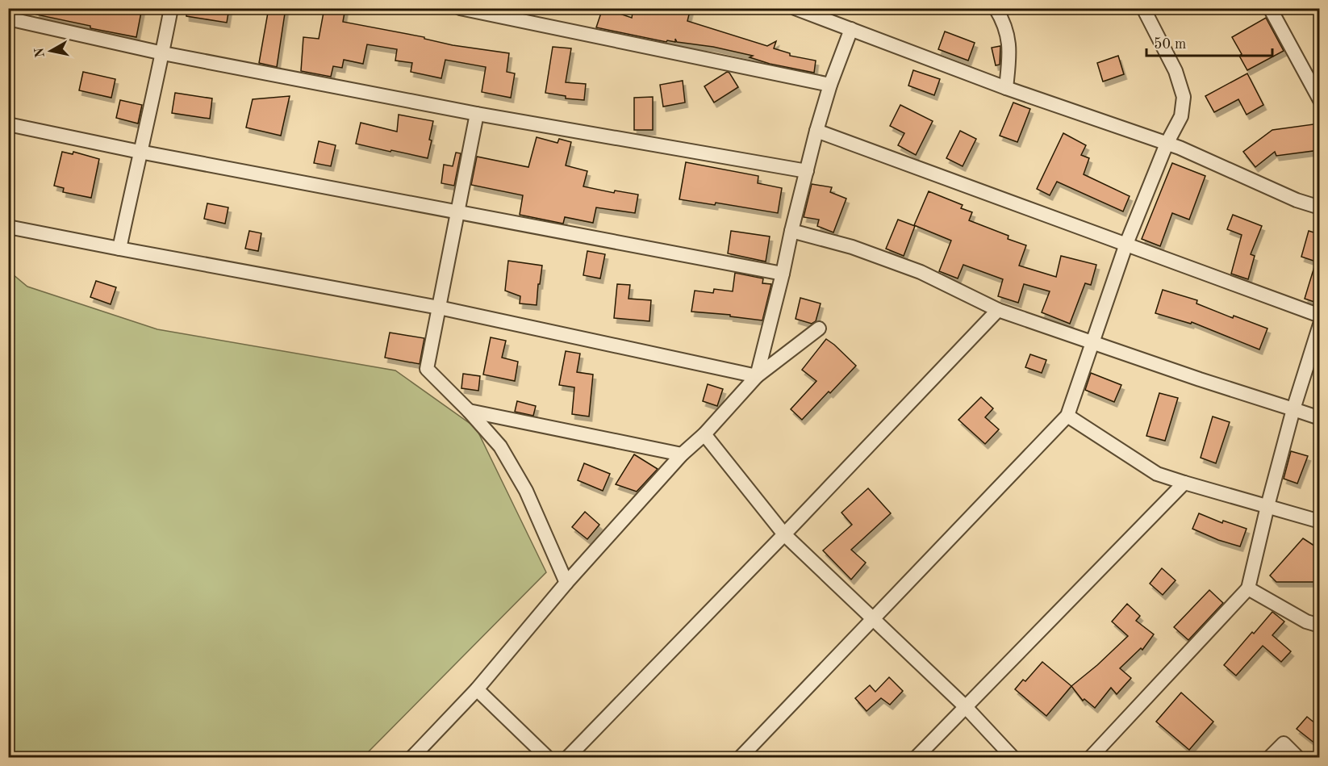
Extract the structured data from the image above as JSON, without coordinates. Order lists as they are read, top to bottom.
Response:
{
  "scale_bar": "50 m",
  "north": "left"
}
